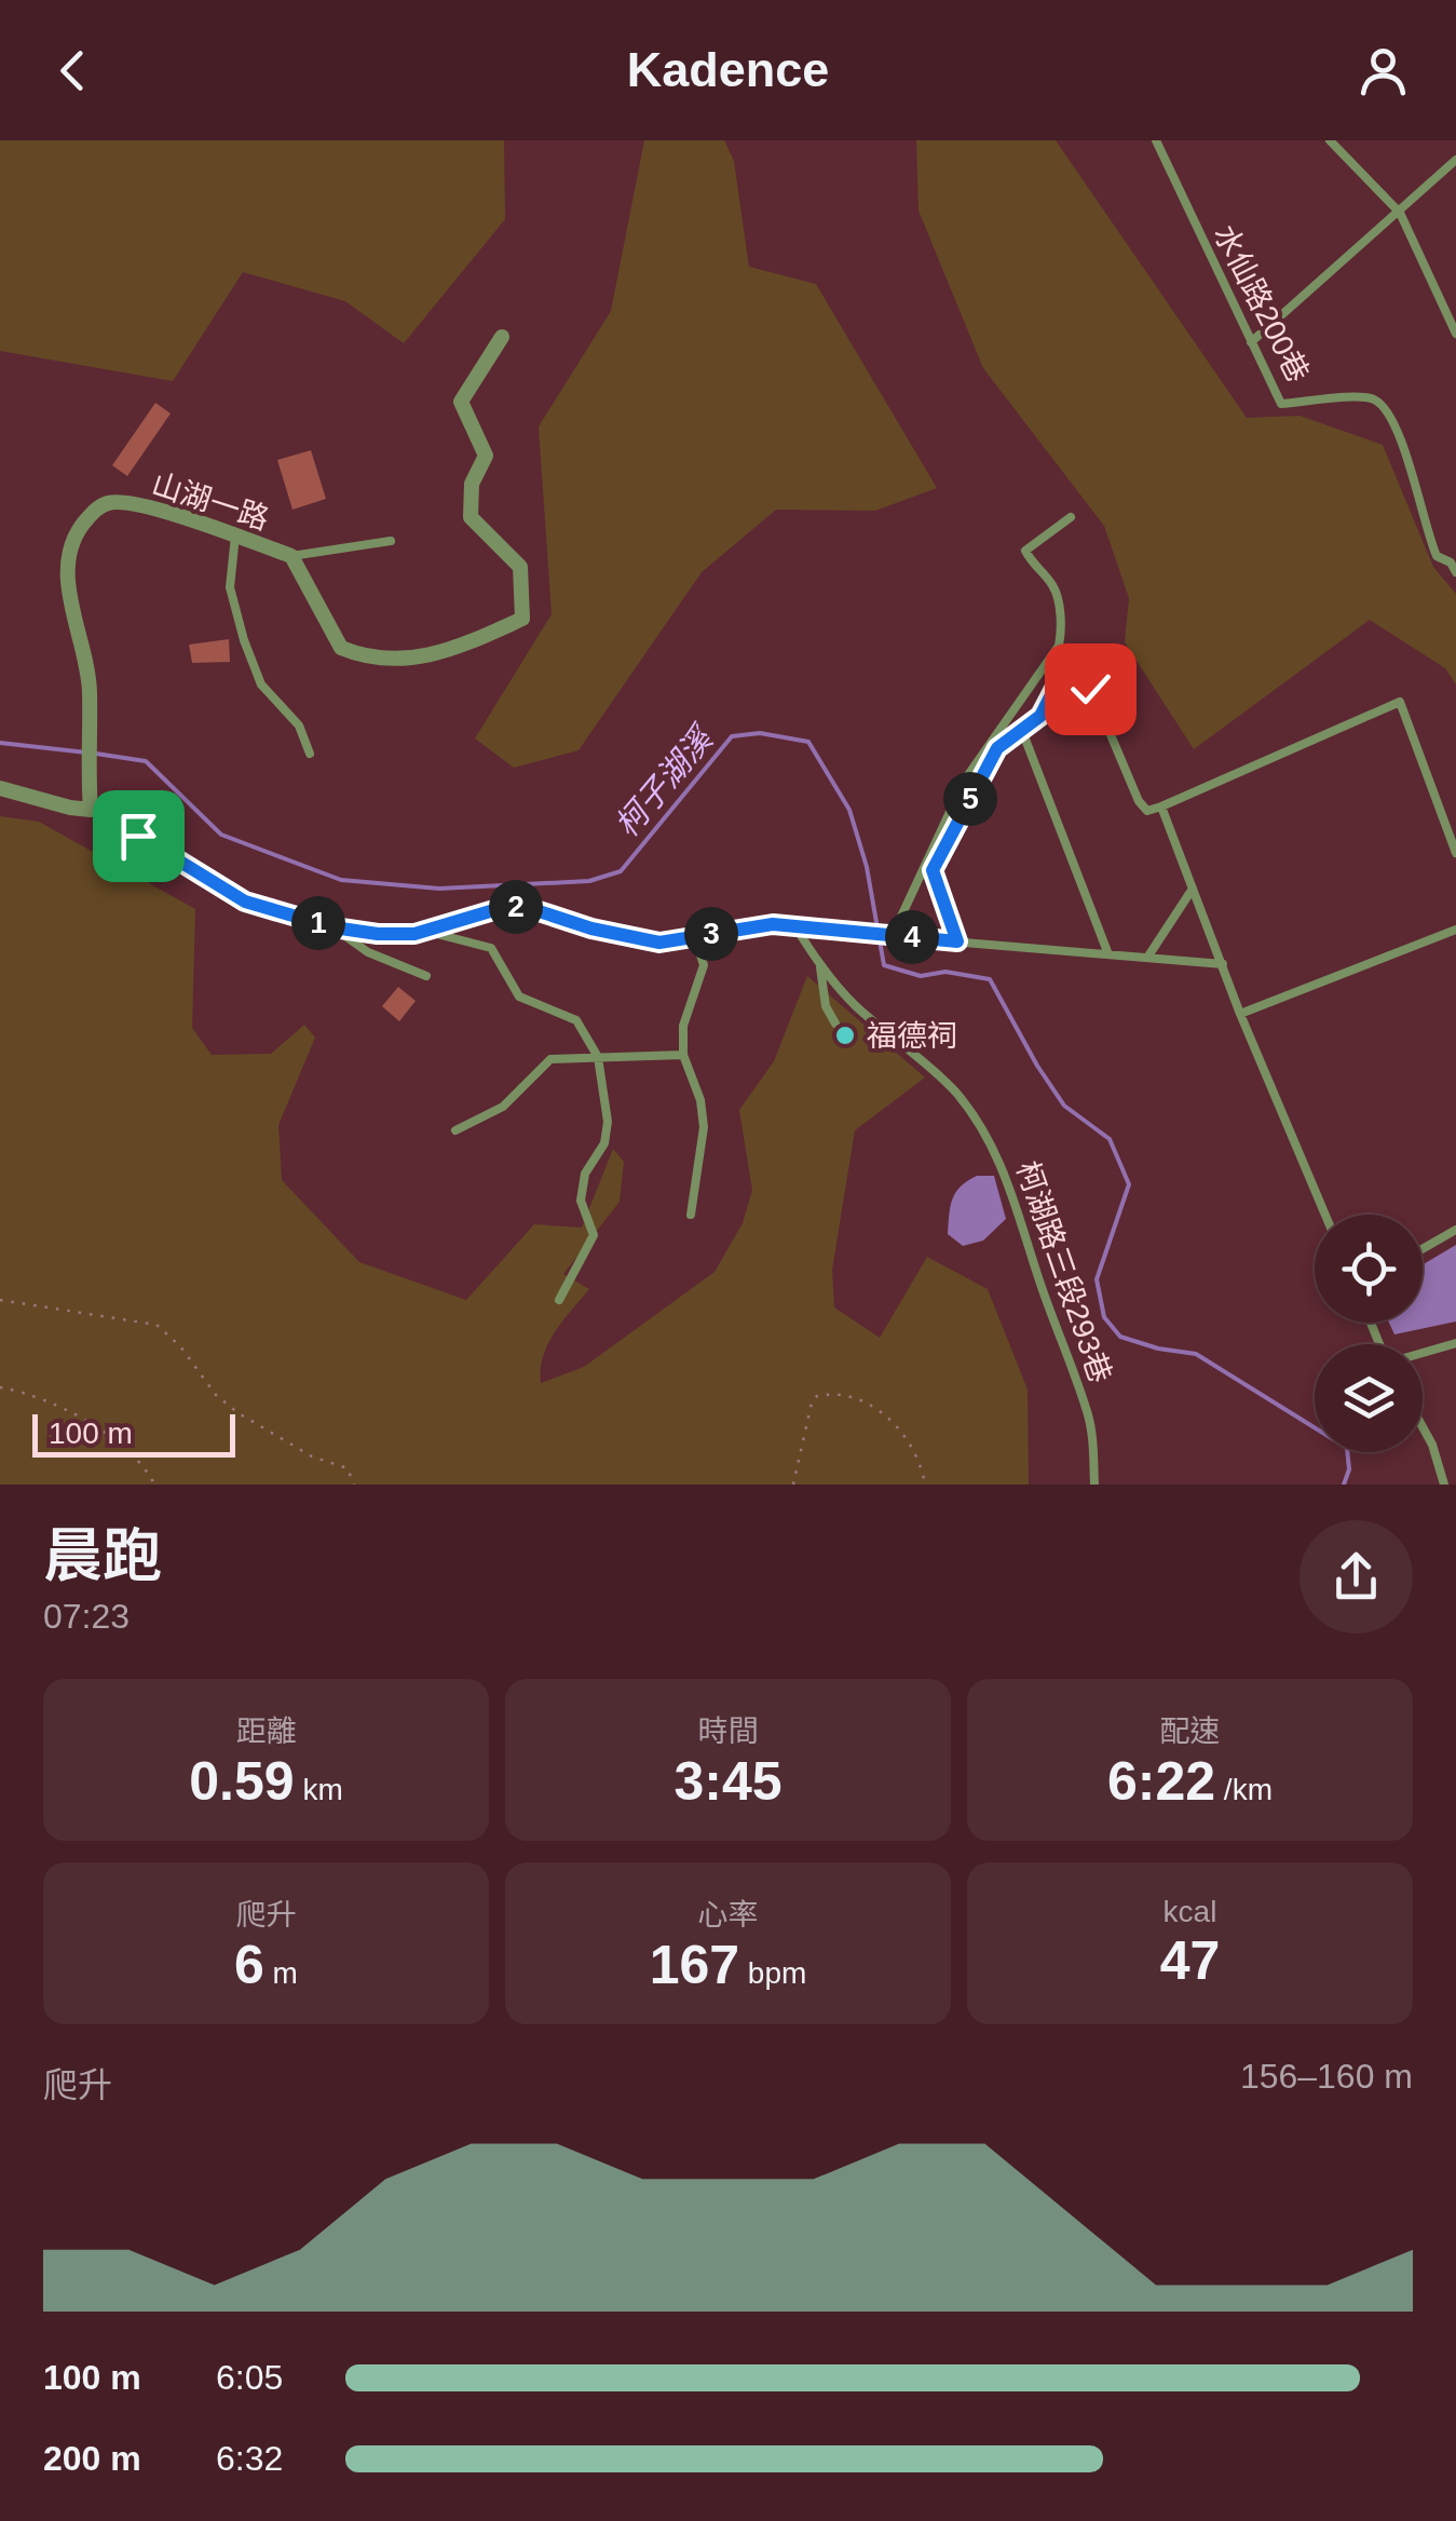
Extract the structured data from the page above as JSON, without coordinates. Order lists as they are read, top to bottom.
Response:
{
  "streets": {
    "street": ["山湖一路"],
    "lane": ["水仙路200巷", "柯湖路三段293巷"]
  },
  "water": ["柯子湖溪"],
  "places": ["福德祠"],
  "scale_bar": "100 m",
  "page": {
    "header": "Kadence",
    "pins": [
      "5",
      "2",
      "1",
      "3",
      "4"
    ],
    "scale": "100 m",
    "heading": ["晨跑", "07:23"],
    "stats": [
      ["距離", "0.59 km"],
      ["時間", "3:45"],
      ["配速", "6:22 /km"],
      ["爬升", "6 m"],
      ["心率", "167 bpm"],
      ["kcal", "47"]
    ],
    "chart": ["爬升", "156–160 m"],
    "list": [
      {
        "name": "100 m",
        "note": "6:05"
      },
      {
        "name": "200 m",
        "note": "6:32"
      }
    ]
  }
}
